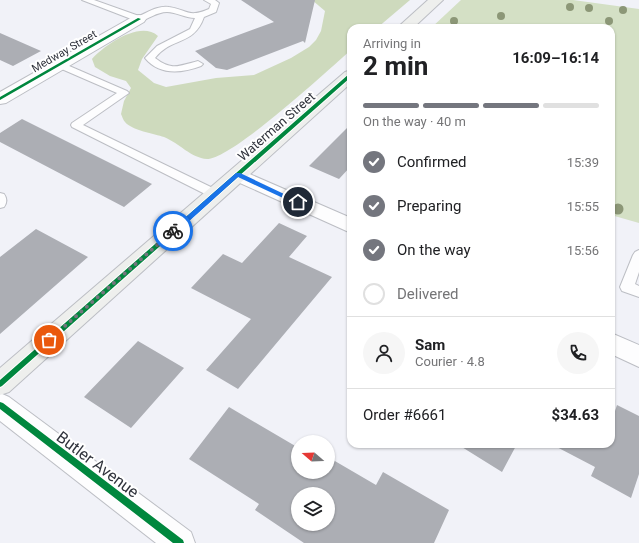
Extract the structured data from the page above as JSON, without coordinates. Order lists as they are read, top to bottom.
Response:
{
  "streets": {
    "main road": ["Waterman Street"],
    "street": ["Medway Street", "Butler Avenue"]
  },
  "north": "left",
  "page": {
    "heading": ["2 min", "Arriving in", "16:09–16:14"],
    "panel": [
      "Sam",
      "Courier · 4.8",
      "Order #6661",
      "$34.63"
    ],
    "bar": "On the way · 40 m",
    "list": [
      ["Confirmed", "15:39"],
      ["Preparing", "15:55"],
      ["On the way", "15:56"],
      "Delivered"
    ]
  }
}
